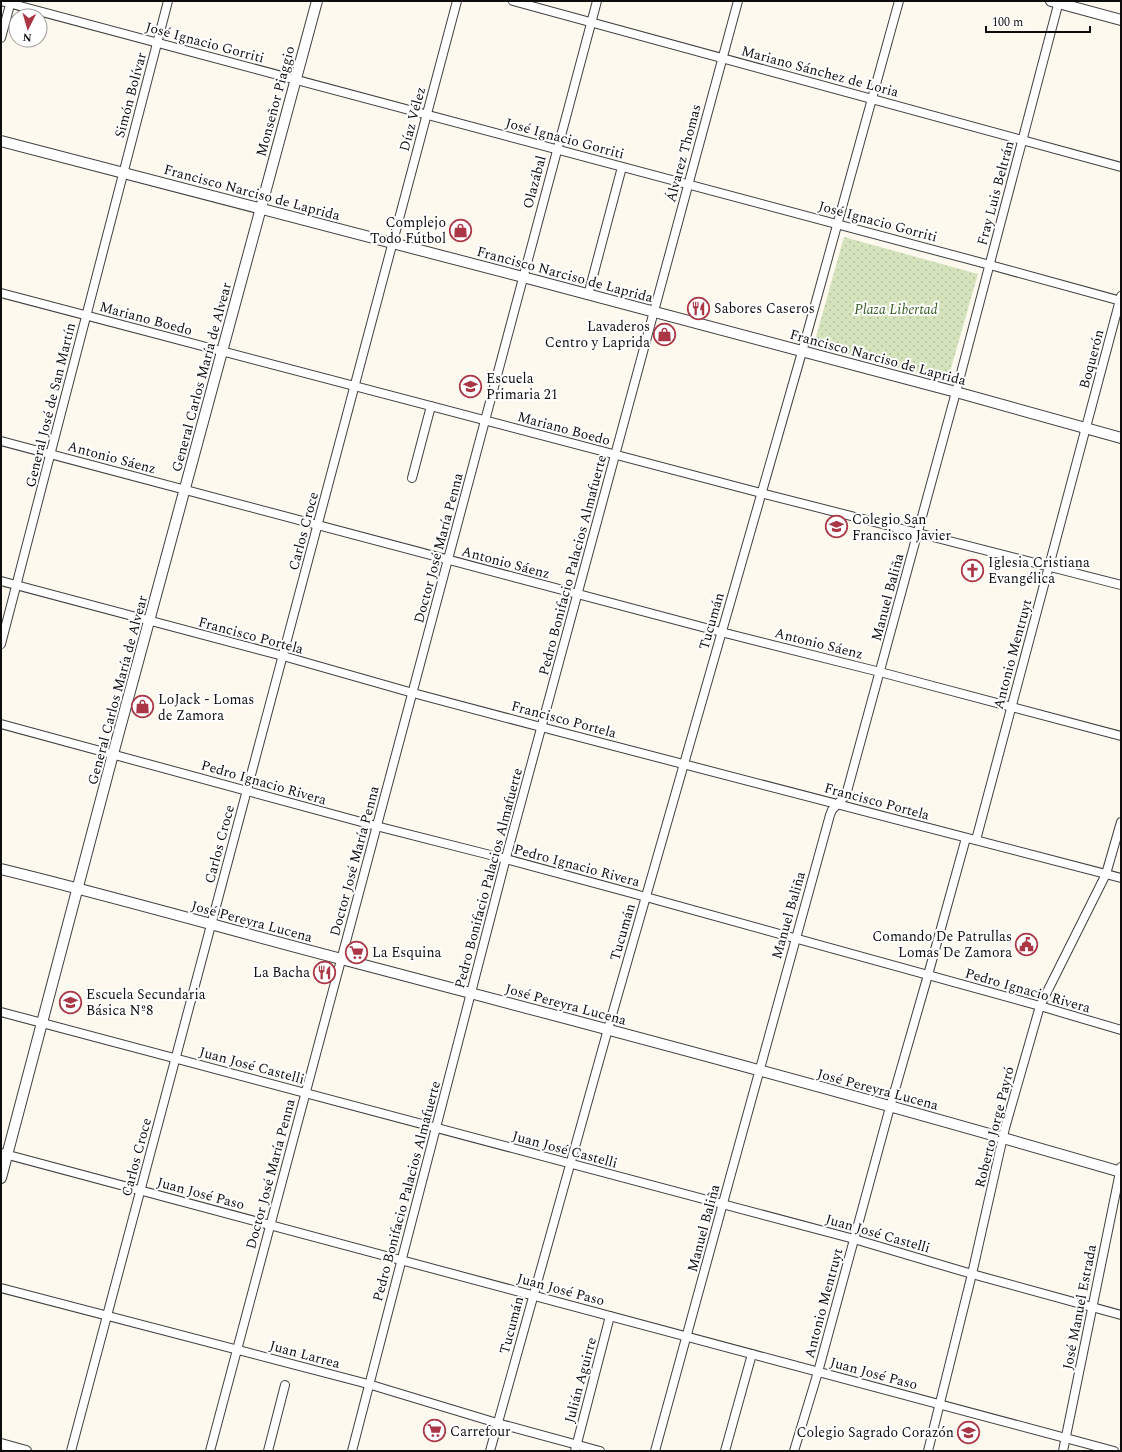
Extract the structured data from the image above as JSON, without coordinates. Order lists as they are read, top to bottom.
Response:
{
  "streets": {
    "street": [
      "José Ignacio Gorriti",
      "Mariano Sánchez de Loria",
      "Simón Bolívar",
      "Monseñor Piaggio",
      "Díaz Vélez",
      "Álvarez Thomas",
      "Olazábal",
      "Francisco Narciso de Laprida",
      "Fray Luis Beltrán",
      "Mariano Boedo",
      "Boquerón",
      "General Carlos María de Alvear",
      "General José de San Martín",
      "Antonio Sáenz",
      "Carlos Croce",
      "Doctor José María Penna",
      "Pedro Bonifacio Palacios Almafuerte",
      "Manuel Baliña",
      "Tucumán",
      "Francisco Portela",
      "Antonio Mentruyt",
      "Pedro Ignacio Rivera",
      "José Pereyra Lucena",
      "Juan José Castelli",
      "Roberto Jorge Payró",
      "Juan José Paso",
      "José Manuel Estrada",
      "Juan Larrea",
      "Julián Aguirre"
    ]
  },
  "crossings": [
    ["José Ignacio Gorriti", "Simón Bolívar"],
    ["José Ignacio Gorriti", "Monseñor Piaggio"],
    ["José Ignacio Gorriti", "Díaz Vélez"],
    ["José Ignacio Gorriti", "Álvarez Thomas"],
    ["José Ignacio Gorriti", "Olazábal"],
    ["José Ignacio Gorriti", "Fray Luis Beltrán"],
    ["José Ignacio Gorriti", "Boquerón"],
    ["José Ignacio Gorriti", "Tucumán"],
    ["Mariano Sánchez de Loria", "Álvarez Thomas"],
    ["Mariano Sánchez de Loria", "Olazábal"],
    ["Mariano Sánchez de Loria", "Fray Luis Beltrán"],
    ["Mariano Sánchez de Loria", "Tucumán"],
    ["Simón Bolívar", "Francisco Narciso de Laprida"],
    ["Simón Bolívar", "General José de San Martín"],
    ["Monseñor Piaggio", "Francisco Narciso de Laprida"],
    ["Monseñor Piaggio", "General Carlos María de Alvear"],
    ["Díaz Vélez", "Francisco Narciso de Laprida"],
    ["Díaz Vélez", "Carlos Croce"],
    ["Álvarez Thomas", "Francisco Narciso de Laprida"],
    ["Álvarez Thomas", "Pedro Bonifacio Palacios Almafuerte"],
    ["Olazábal", "Francisco Narciso de Laprida"],
    ["Olazábal", "Doctor José María Penna"],
    ["Francisco Narciso de Laprida", "Fray Luis Beltrán"],
    ["Francisco Narciso de Laprida", "Boquerón"],
    ["Francisco Narciso de Laprida", "General Carlos María de Alvear"],
    ["Francisco Narciso de Laprida", "General José de San Martín"],
    ["Francisco Narciso de Laprida", "Carlos Croce"],
    ["Francisco Narciso de Laprida", "Doctor José María Penna"],
    ["Francisco Narciso de Laprida", "Pedro Bonifacio Palacios Almafuerte"],
    ["Francisco Narciso de Laprida", "Manuel Baliña"],
    ["Francisco Narciso de Laprida", "Tucumán"],
    ["Francisco Narciso de Laprida", "Antonio Mentruyt"],
    ["Fray Luis Beltrán", "Manuel Baliña"],
    ["Mariano Boedo", "General Carlos María de Alvear"],
    ["Mariano Boedo", "General José de San Martín"],
    ["Mariano Boedo", "Carlos Croce"],
    ["Mariano Boedo", "Doctor José María Penna"],
    ["Mariano Boedo", "Pedro Bonifacio Palacios Almafuerte"],
    ["Mariano Boedo", "Manuel Baliña"],
    ["Mariano Boedo", "Tucumán"],
    ["Mariano Boedo", "Antonio Mentruyt"],
    ["Boquerón", "Antonio Mentruyt"],
    ["General Carlos María de Alvear", "Antonio Sáenz"],
    ["General Carlos María de Alvear", "Francisco Portela"],
    ["General Carlos María de Alvear", "Pedro Ignacio Rivera"],
    ["General Carlos María de Alvear", "José Pereyra Lucena"],
    ["General Carlos María de Alvear", "Juan José Castelli"],
    ["General Carlos María de Alvear", "Juan José Paso"],
    ["General José de San Martín", "Antonio Sáenz"],
    ["General José de San Martín", "Francisco Portela"],
    ["Antonio Sáenz", "Carlos Croce"],
    ["Antonio Sáenz", "Doctor José María Penna"],
    ["Antonio Sáenz", "Pedro Bonifacio Palacios Almafuerte"],
    ["Antonio Sáenz", "Manuel Baliña"],
    ["Antonio Sáenz", "Tucumán"],
    ["Antonio Sáenz", "Antonio Mentruyt"],
    ["Carlos Croce", "Francisco Portela"],
    ["Carlos Croce", "Pedro Ignacio Rivera"],
    ["Carlos Croce", "José Pereyra Lucena"],
    ["Carlos Croce", "Juan José Castelli"],
    ["Carlos Croce", "Juan José Paso"],
    ["Carlos Croce", "Juan Larrea"],
    ["Doctor José María Penna", "Francisco Portela"],
    ["Doctor José María Penna", "Pedro Ignacio Rivera"],
    ["Doctor José María Penna", "José Pereyra Lucena"],
    ["Doctor José María Penna", "Juan José Castelli"],
    ["Doctor José María Penna", "Juan José Paso"],
    ["Doctor José María Penna", "Juan Larrea"],
    ["Pedro Bonifacio Palacios Almafuerte", "Francisco Portela"],
    ["Pedro Bonifacio Palacios Almafuerte", "Pedro Ignacio Rivera"],
    ["Pedro Bonifacio Palacios Almafuerte", "José Pereyra Lucena"],
    ["Pedro Bonifacio Palacios Almafuerte", "Juan José Castelli"],
    ["Pedro Bonifacio Palacios Almafuerte", "Juan José Paso"],
    ["Pedro Bonifacio Palacios Almafuerte", "Juan Larrea"],
    ["Manuel Baliña", "Francisco Portela"],
    ["Manuel Baliña", "Pedro Ignacio Rivera"],
    ["Manuel Baliña", "José Pereyra Lucena"],
    ["Manuel Baliña", "Juan José Castelli"],
    ["Manuel Baliña", "Juan José Paso"],
    ["Tucumán", "Francisco Portela"],
    ["Tucumán", "Pedro Ignacio Rivera"],
    ["Tucumán", "José Pereyra Lucena"],
    ["Tucumán", "Juan José Castelli"],
    ["Tucumán", "Juan José Paso"],
    ["Tucumán", "Juan Larrea"],
    ["Francisco Portela", "Antonio Mentruyt"],
    ["Francisco Portela", "Roberto Jorge Payró"],
    ["Antonio Mentruyt", "Pedro Ignacio Rivera"],
    ["Antonio Mentruyt", "José Pereyra Lucena"],
    ["Antonio Mentruyt", "Juan José Castelli"],
    ["Antonio Mentruyt", "Juan José Paso"],
    ["Pedro Ignacio Rivera", "Roberto Jorge Payró"],
    ["José Pereyra Lucena", "Roberto Jorge Payró"],
    ["José Pereyra Lucena", "José Manuel Estrada"],
    ["Juan José Castelli", "Roberto Jorge Payró"],
    ["Juan José Castelli", "José Manuel Estrada"],
    ["Roberto Jorge Payró", "Juan José Paso"],
    ["Juan José Paso", "José Manuel Estrada"],
    ["Juan José Paso", "Julián Aguirre"],
    ["Juan Larrea", "Julián Aguirre"]
  ],
  "parks": ["Plaza Libertad"],
  "places": {
    "shop": ["Complejo Todo Fútbol", "Lavaderos Centro y Laprida", "LoJack - Lomas de Zamora"],
    "restaurant": ["Sabores Caseros", "La Bacha"],
    "school or university": [
      "Escuela Primaria 21",
      "Colegio San Francisco Javier",
      "Escuela Secundaria Básica Nº8",
      "Colegio Sagrado Corazón"
    ],
    "church": ["Iglesia Cristiana Evangélica"],
    "public building": ["Comando De Patrullas Lomas De Zamora"],
    "supermarket": ["La Esquina", "Carrefour"]
  },
  "scale_bar": "100 m",
  "north": "bottom"
}
